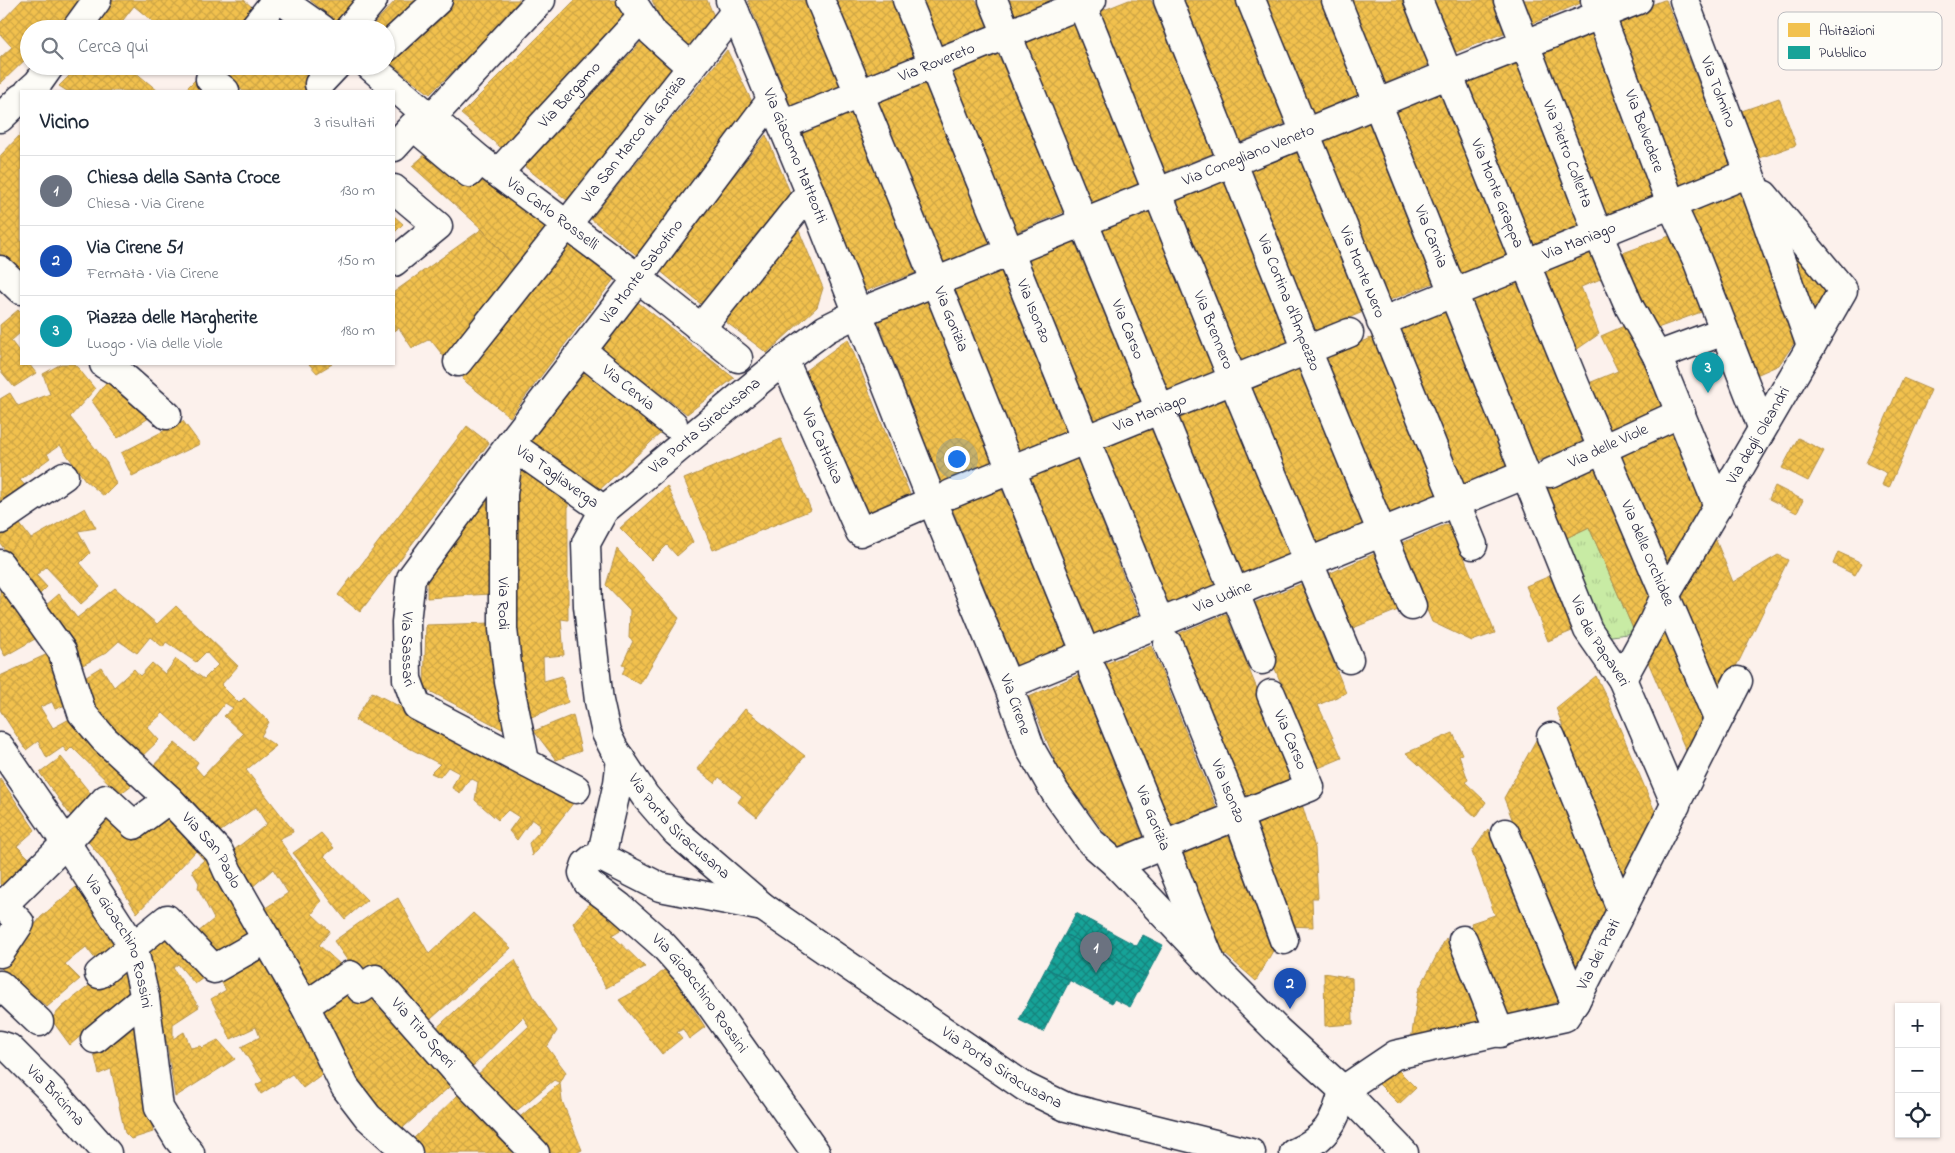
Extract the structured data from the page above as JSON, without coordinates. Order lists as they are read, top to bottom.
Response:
{
  "streets": {
    "street": [
      "Via Rovereto",
      "Via Tolmino",
      "Via Bergamo",
      "Via Belvedere",
      "Via San Marco di Gorizia",
      "Via Pietro Colletta",
      "Via Giacomo Matteotti",
      "Via Conegliano Veneto",
      "Via Monte Grappa",
      "Via Carlo Rosselli",
      "Via Carnia",
      "Via Maniago",
      "Via Monte Sabotino",
      "Via Monte Nero",
      "Via Cortina d'Ampezzo",
      "Via Isonzo",
      "Via Gorizia",
      "Via Carso",
      "Via Brennero",
      "Via Cervia",
      "Via Porta Siracusana",
      "Via degli Oleandri",
      "Via Cattolica",
      "Via delle Viole",
      "Via Tagliaverga",
      "Via delle Orchidee",
      "Via Udine",
      "Via Rodi",
      "Via dei Papaveri",
      "Via Sassari",
      "Via Cirene",
      "Via San Paolo",
      "Via Gioacchino Rossini",
      "Via dei Prati",
      "Via Tito Speri",
      "Via Bricinna"
    ]
  },
  "crossings": [
    ["Via Rovereto", "Via Giacomo Matteotti"],
    ["Via Rovereto", "Via Isonzo"],
    ["Via Rovereto", "Via Gorizia"],
    ["Via Rovereto", "Via Carso"],
    ["Via Rovereto", "Via Brennero"],
    ["Via Tolmino", "Via Maniago"],
    ["Via Tolmino", "Via degli Oleandri"],
    ["Via Bergamo", "Via Carlo Rosselli"],
    ["Via Belvedere", "Via Conegliano Veneto"],
    ["Via Belvedere", "Via Maniago"],
    ["Via Belvedere", "Via degli Oleandri"],
    ["Via San Marco di Gorizia", "Via Giacomo Matteotti"],
    ["Via San Marco di Gorizia", "Via Carlo Rosselli"],
    ["Via Pietro Colletta", "Via Conegliano Veneto"],
    ["Via Pietro Colletta", "Via Maniago"],
    ["Via Pietro Colletta", "Via degli Oleandri"],
    ["Via Pietro Colletta", "Via delle Viole"],
    ["Via Giacomo Matteotti", "Via Conegliano Veneto"],
    ["Via Giacomo Matteotti", "Via Monte Sabotino"],
    ["Via Giacomo Matteotti", "Via Porta Siracusana"],
    ["Via Giacomo Matteotti", "Via Cirene"],
    ["Via Conegliano Veneto", "Via Monte Grappa"],
    ["Via Conegliano Veneto", "Via Carnia"],
    ["Via Conegliano Veneto", "Via Monte Nero"],
    ["Via Conegliano Veneto", "Via Cortina d'Ampezzo"],
    ["Via Conegliano Veneto", "Via Isonzo"],
    ["Via Conegliano Veneto", "Via Gorizia"],
    ["Via Conegliano Veneto", "Via Carso"],
    ["Via Conegliano Veneto", "Via Brennero"],
    ["Via Conegliano Veneto", "Via Porta Siracusana"],
    ["Via Conegliano Veneto", "Via Cirene"],
    ["Via Monte Grappa", "Via Maniago"],
    ["Via Monte Grappa", "Via delle Orchidee"],
    ["Via Carlo Rosselli", "Via Monte Sabotino"],
    ["Via Carnia", "Via Maniago"],
    ["Via Carnia", "Via delle Viole"],
    ["Via Carnia", "Via Udine"],
    ["Via Carnia", "Via dei Papaveri"],
    ["Via Maniago", "Via Monte Nero"],
    ["Via Maniago", "Via Cortina d'Ampezzo"],
    ["Via Maniago", "Via Isonzo"],
    ["Via Maniago", "Via Gorizia"],
    ["Via Maniago", "Via Carso"],
    ["Via Maniago", "Via Brennero"],
    ["Via Maniago", "Via degli Oleandri"],
    ["Via Maniago", "Via Cattolica"],
    ["Via Maniago", "Via Cirene"],
    ["Via Monte Sabotino", "Via Cervia"],
    ["Via Monte Sabotino", "Via Tagliaverga"],
    ["Via Monte Sabotino", "Via Rodi"],
    ["Via Monte Sabotino", "Via Sassari"],
    ["Via Monte Nero", "Via Udine"],
    ["Via Cortina d'Ampezzo", "Via Udine"],
    ["Via Isonzo", "Via Carso"],
    ["Via Isonzo", "Via Udine"],
    ["Via Gorizia", "Via Cirene"],
    ["Via Carso", "Via Udine"],
    ["Via Brennero", "Via Udine"],
    ["Via Porta Siracusana", "Via Cattolica"],
    ["Via Porta Siracusana", "Via Tagliaverga"],
    ["Via Porta Siracusana", "Via Cirene"],
    ["Via degli Oleandri", "Via delle Orchidee"],
    ["Via degli Oleandri", "Via dei Papaveri"],
    ["Via delle Viole", "Via delle Orchidee"],
    ["Via delle Viole", "Via Udine"],
    ["Via delle Viole", "Via dei Papaveri"],
    ["Via Tagliaverga", "Via Rodi"],
    ["Via Tagliaverga", "Via Sassari"],
    ["Via delle Orchidee", "Via dei Prati"],
    ["Via Udine", "Via dei Papaveri"],
    ["Via Udine", "Via Cirene"],
    ["Via Rodi", "Via Sassari"],
    ["Via dei Papaveri", "Via dei Prati"],
    ["Via Cirene", "Via dei Prati"],
    ["Via San Paolo", "Via Tito Speri"]
  ],
  "legend": ["Abitazioni", "Pubblico"],
  "page": {
    "search": "Cerca qui",
    "heading": ["Vicino", "3 risultati"],
    "list": [
      {
        "mark": "1",
        "name": "Chiesa della Santa Croce",
        "note": "Chiesa · Via Cirene",
        "value": "130 m"
      },
      {
        "mark": "2",
        "name": "Via Cirene 51",
        "note": "Fermata · Via Cirene",
        "value": "150 m"
      },
      {
        "mark": "3",
        "name": "Piazza delle Margherite",
        "note": "Luogo · Via delle Viole",
        "value": "180 m"
      }
    ],
    "pins": ["3", "1", "2"],
    "map_buttons": ["+", "−"]
  }
}
